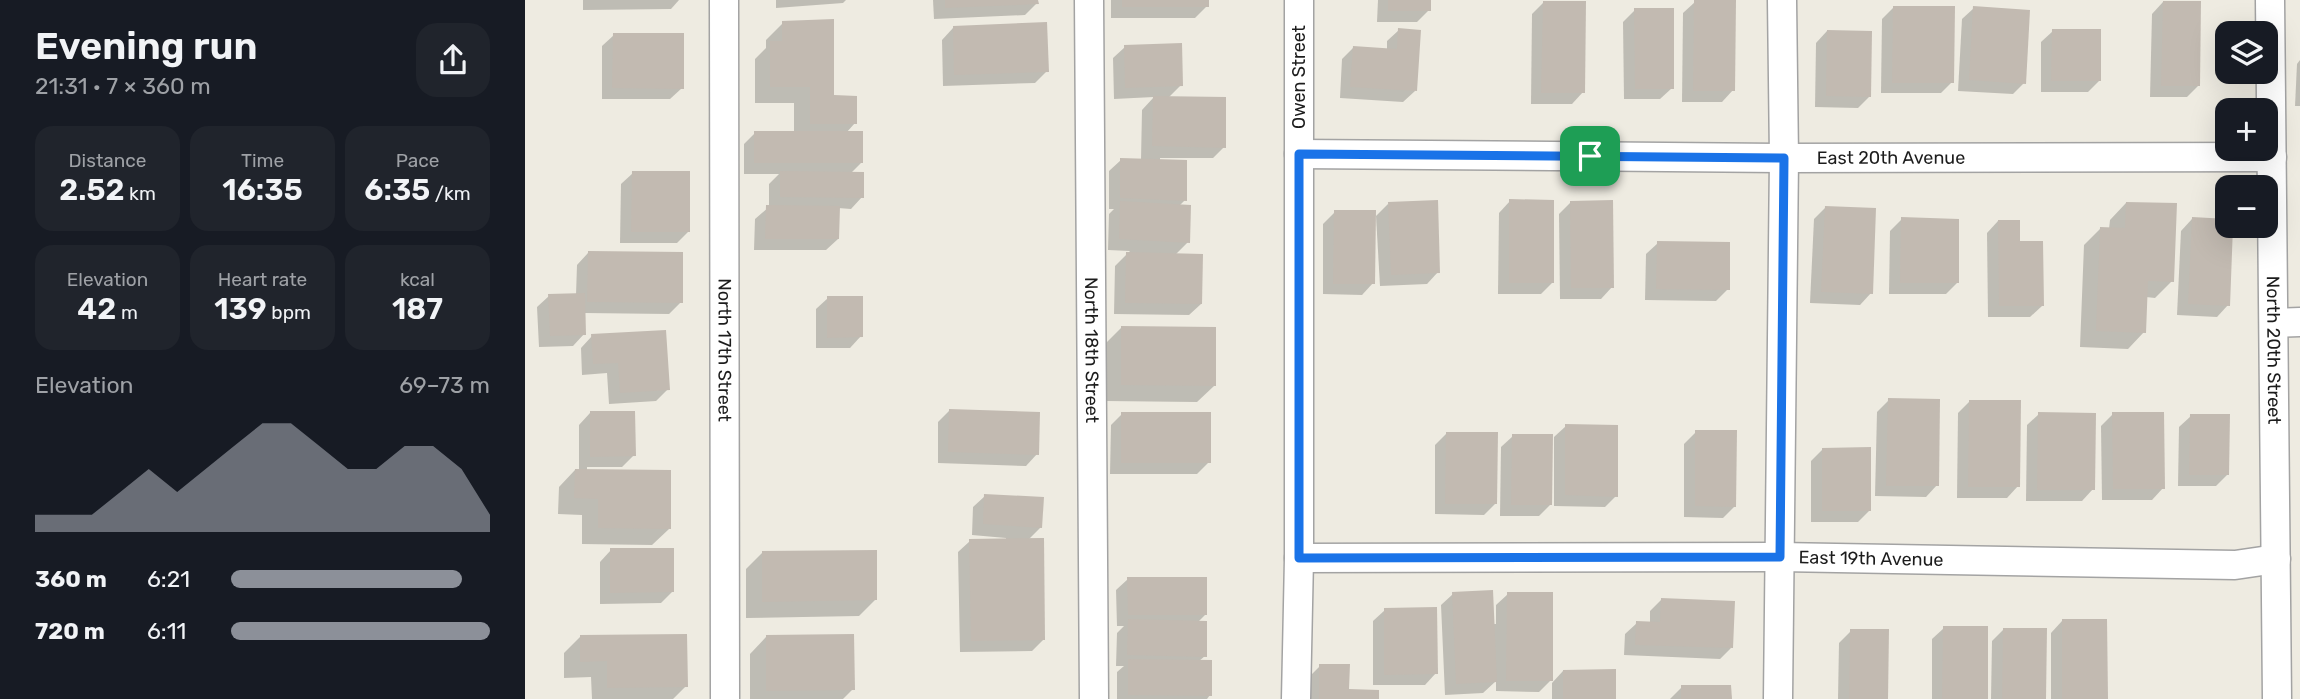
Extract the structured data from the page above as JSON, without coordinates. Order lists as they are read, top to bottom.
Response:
{
  "streets": {
    "street": [
      "Owen Street",
      "East 20th Avenue",
      "North 20th Street",
      "North 17th Street",
      "North 18th Street",
      "East 19th Avenue"
    ]
  },
  "crossings": [
    ["Owen Street", "East 20th Avenue"],
    ["Owen Street", "East 19th Avenue"],
    ["North 20th Street", "East 19th Avenue"]
  ],
  "page": {
    "heading": ["Evening run", "21:31 · 7 × 360 m"],
    "map_buttons": ["+", "−"],
    "stats": [
      ["Distance", "2.52 km"],
      ["Time", "16:35"],
      ["Pace", "6:35 /km"],
      ["Elevation", "42 m"],
      ["Heart rate", "139 bpm"],
      ["kcal", "187"]
    ],
    "chart": ["Elevation", "69–73 m"],
    "list": [
      {
        "name": "360 m",
        "note": "6:21"
      },
      {
        "name": "720 m",
        "note": "6:11"
      }
    ]
  }
}
